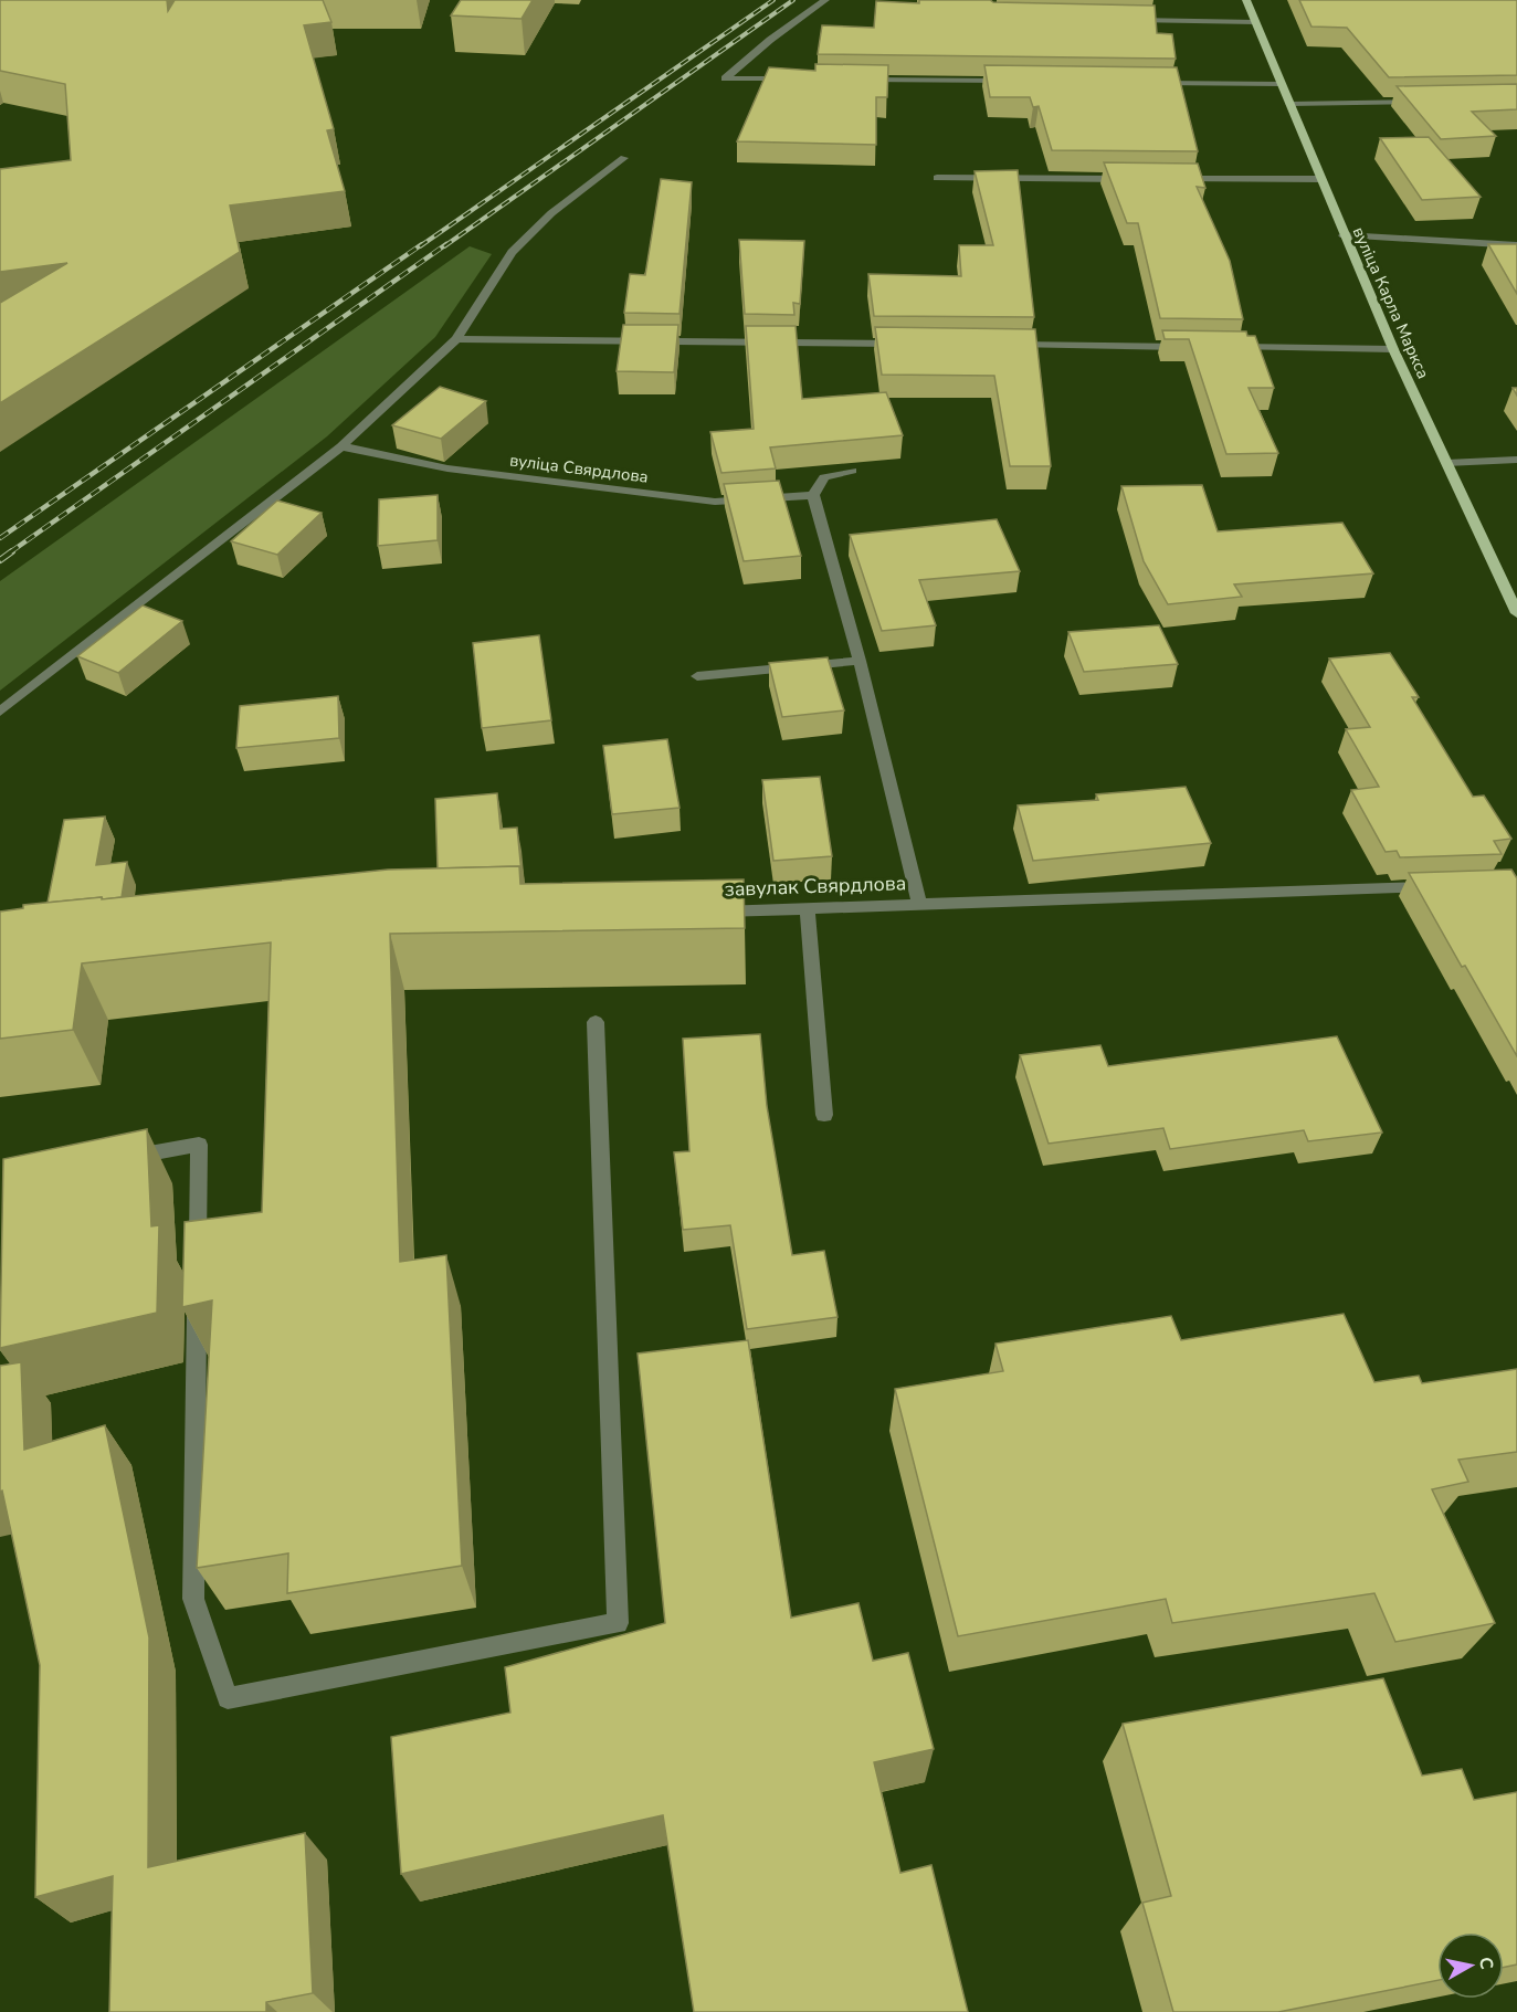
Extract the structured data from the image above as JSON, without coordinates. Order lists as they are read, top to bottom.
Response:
{
  "streets": {
    "main road": ["вуліца Карла Маркса"],
    "street": ["вуліца Свярдлова", "завулак Свярдлова"]
  },
  "crossings": [
    ["вуліца Свярдлова", "завулак Свярдлова"]
  ],
  "north": "right"
}
